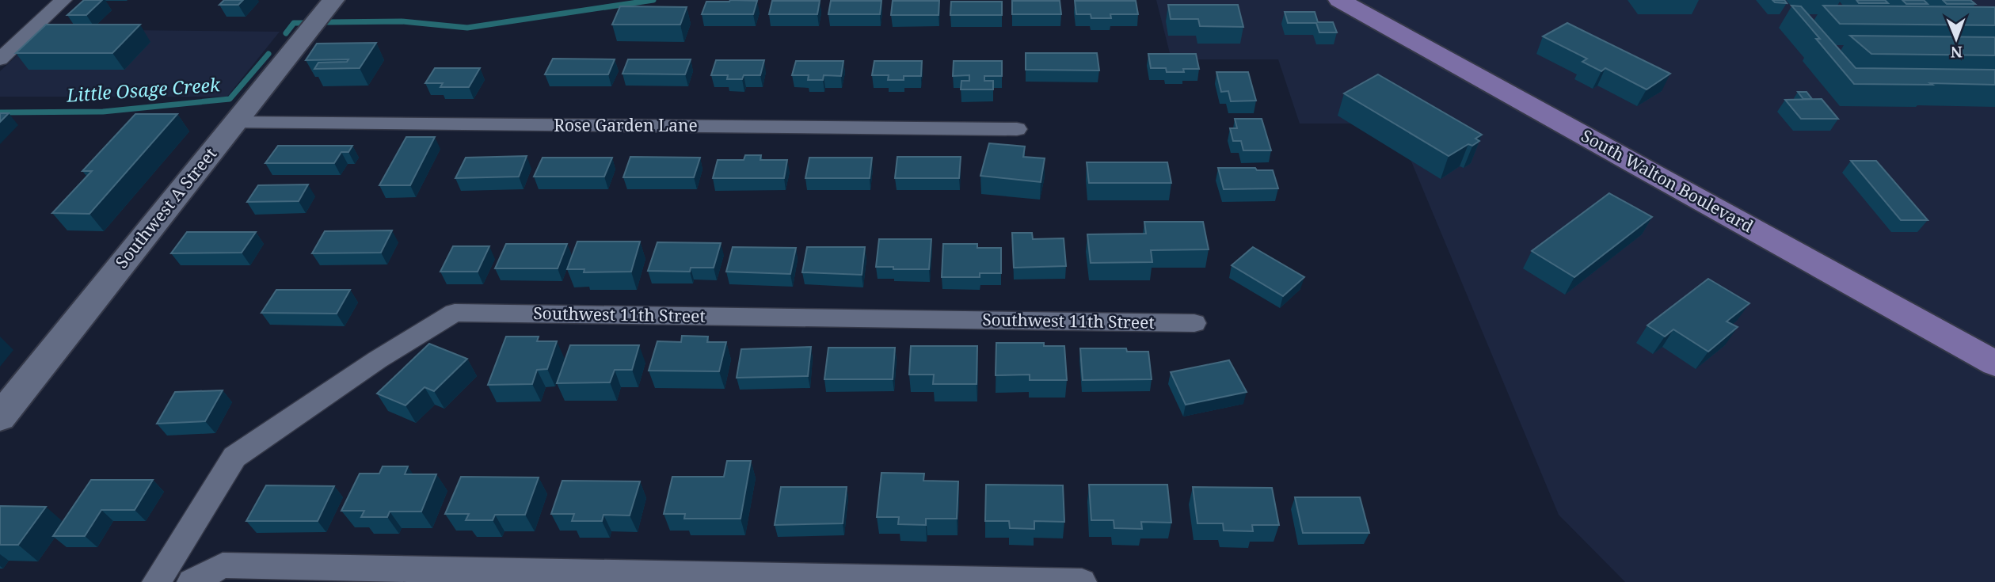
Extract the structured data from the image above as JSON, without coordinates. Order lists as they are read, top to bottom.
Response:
{
  "streets": {
    "main road": ["South Walton Boulevard"],
    "street": ["Rose Garden Lane", "Southwest A Street", "Southwest 11th Street"]
  },
  "crossings": [
    ["Rose Garden Lane", "Southwest A Street"]
  ],
  "water": ["Little Osage Creek"],
  "north": "bottom"
}
